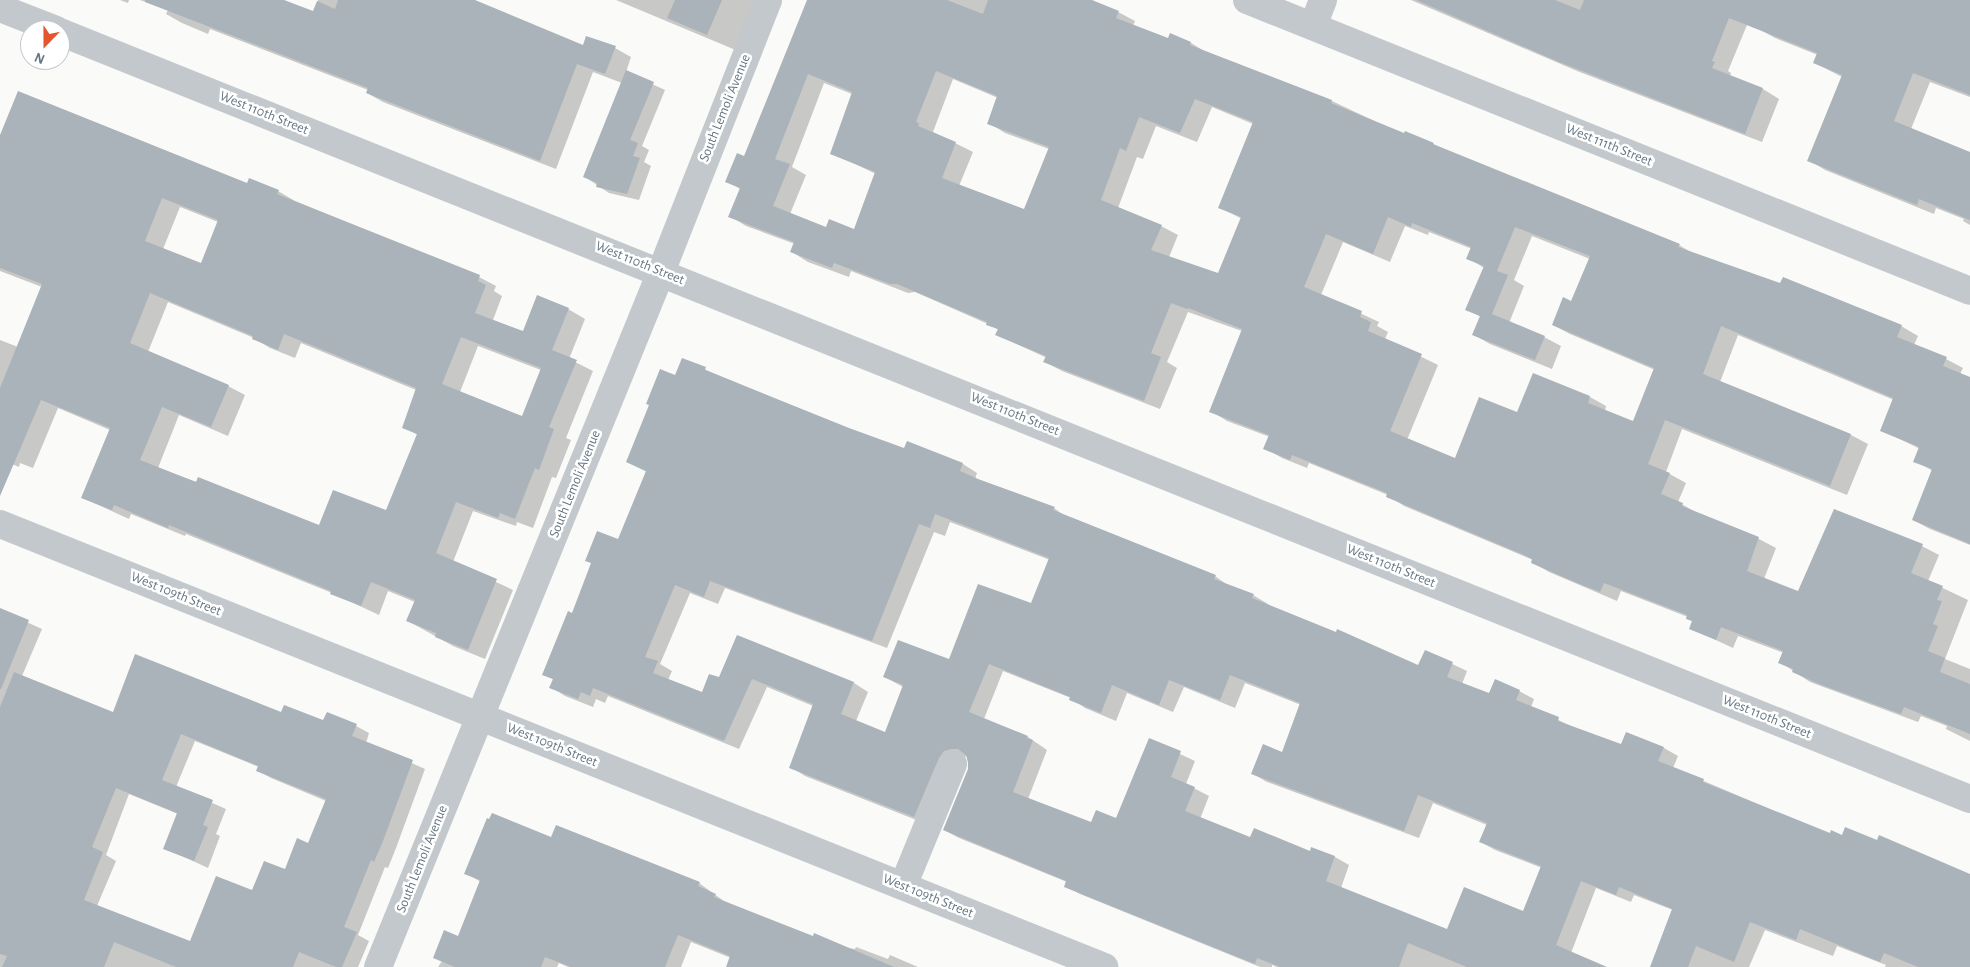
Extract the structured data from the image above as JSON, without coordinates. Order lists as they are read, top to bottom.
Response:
{
  "streets": {
    "street": [
      "South Lemoli Avenue",
      "West 110th Street",
      "West 111th Street",
      "West 109th Street"
    ]
  },
  "crossings": [
    ["South Lemoli Avenue", "West 110th Street"],
    ["South Lemoli Avenue", "West 109th Street"]
  ],
  "north": "bottom"
}
